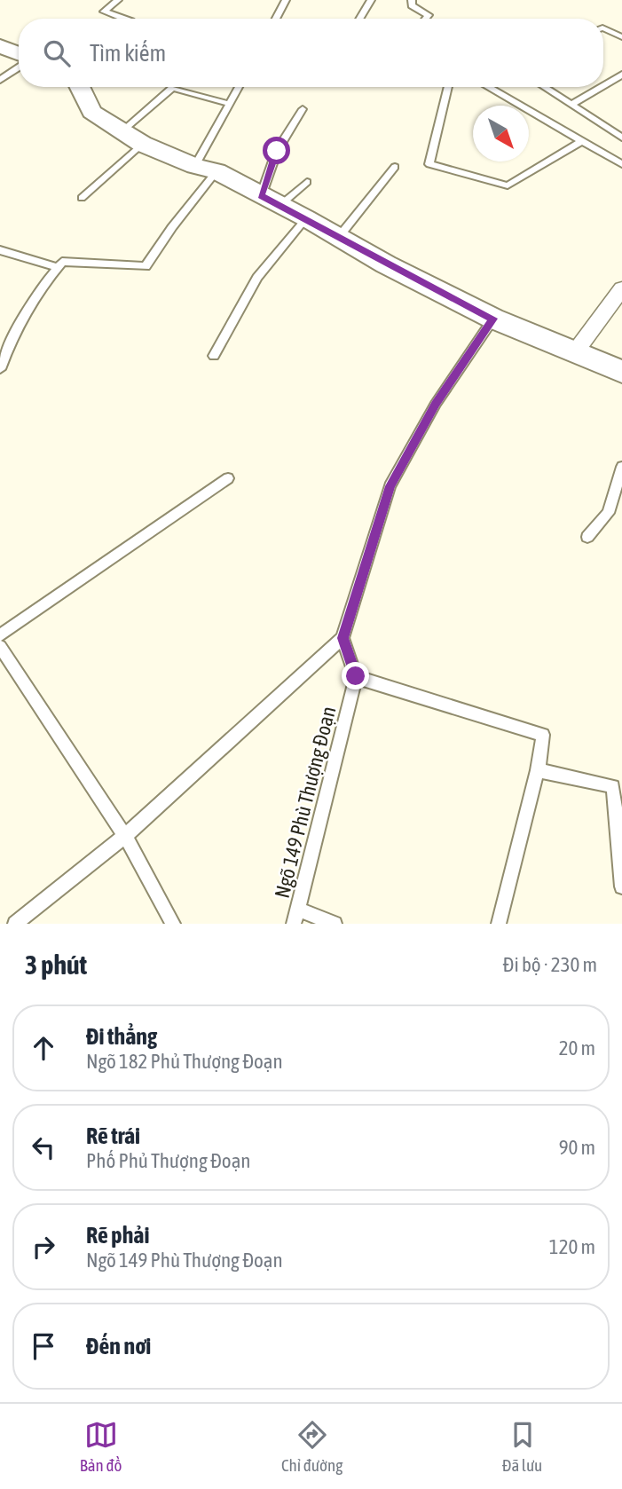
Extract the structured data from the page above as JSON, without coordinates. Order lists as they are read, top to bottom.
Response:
{
  "streets": {
    "lane": ["Ngõ 149 Phù Thượng Đoạn"]
  },
  "north": "bottom right",
  "page": {
    "search": "Tìm kiếm",
    "heading": ["3 phút", "Đi bộ · 230 m"],
    "list": [
      ["Đi thẳng", "Ngõ 182 Phủ Thượng Đoạn", "20 m"],
      ["Rẽ trái", "Phố Phủ Thượng Đoạn", "90 m"],
      ["Rẽ phải", "Ngõ 149 Phù Thượng Đoạn", "120 m"],
      "Đến nơi"
    ],
    "nav": ["Bản đồ", "Chỉ đường", "Đã lưu"]
  }
}
